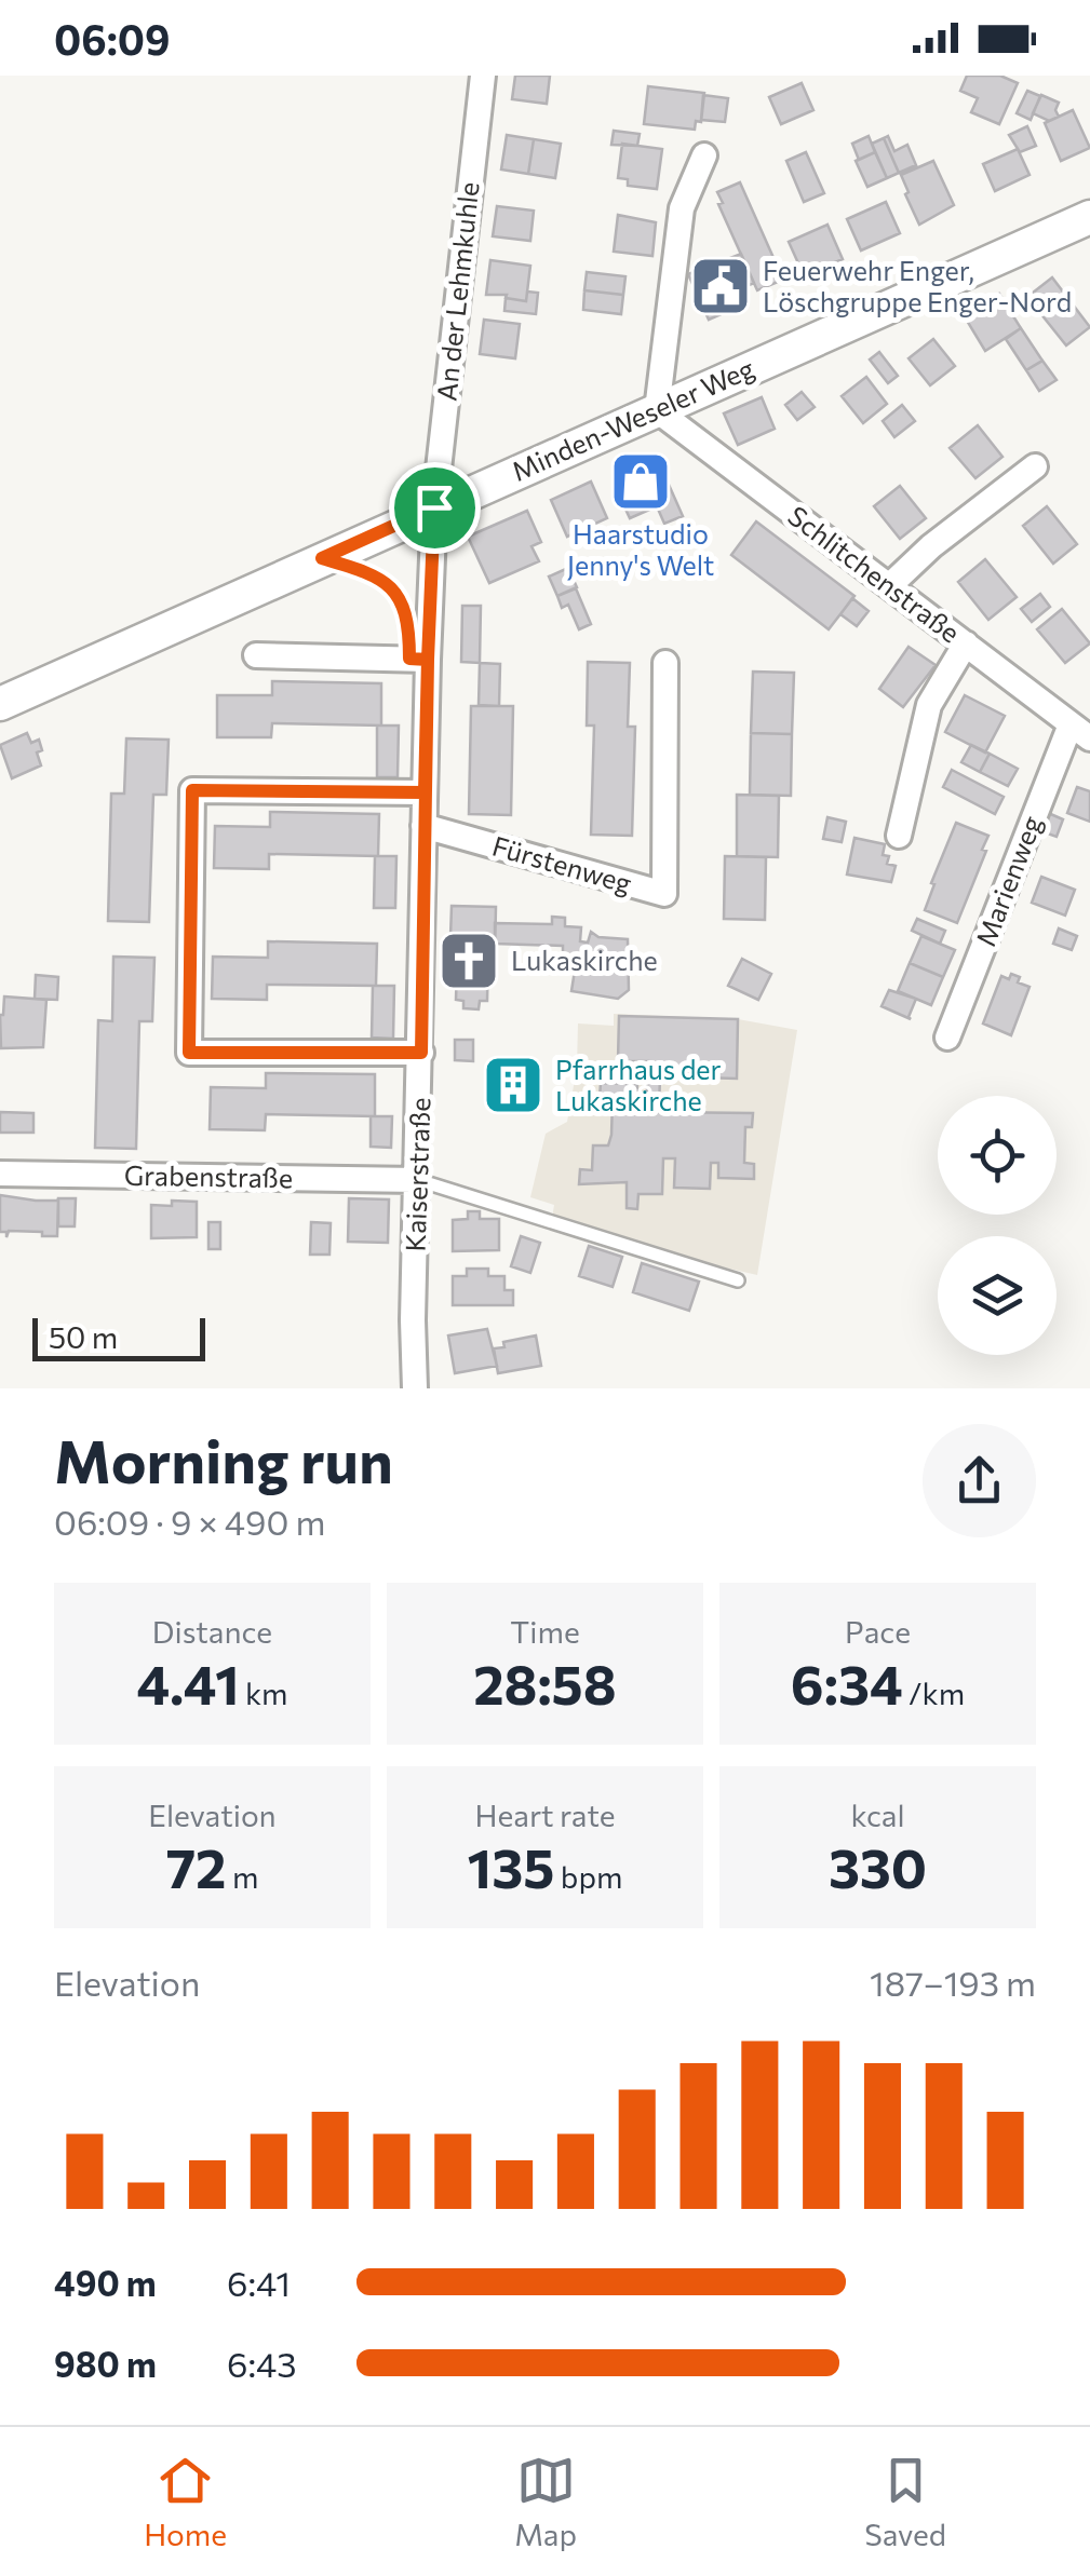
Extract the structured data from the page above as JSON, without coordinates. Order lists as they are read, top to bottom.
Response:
{
  "streets": {
    "street": [
      "An der Lehmkuhle",
      "Minden-Weseler Weg",
      "Schlitchenstraße",
      "Fürstenweg",
      "Marienweg",
      "Kaiserstraße",
      "Grabenstraße"
    ]
  },
  "crossings": [
    ["An der Lehmkuhle", "Minden-Weseler Weg"],
    ["An der Lehmkuhle", "Kaiserstraße"],
    ["Minden-Weseler Weg", "Schlitchenstraße"],
    ["Minden-Weseler Weg", "Kaiserstraße"],
    ["Schlitchenstraße", "Marienweg"],
    ["Fürstenweg", "Kaiserstraße"],
    ["Kaiserstraße", "Grabenstraße"]
  ],
  "places": {
    "public building": ["Feuerwehr Enger, Löschgruppe Enger-Nord"],
    "shop": ["Haarstudio Jenny's Welt"],
    "church": ["Lukaskirche"],
    "building": ["Pfarrhaus der Lukaskirche"]
  },
  "scale_bar": "50 m",
  "page": {
    "status": "06:09",
    "scale": "50 m",
    "heading": ["Morning run", "06:09 · 9 × 490 m"],
    "stats": [
      ["Distance", "4.41 km"],
      ["Time", "28:58"],
      ["Pace", "6:34 /km"],
      ["Elevation", "72 m"],
      ["Heart rate", "135 bpm"],
      ["kcal", "330"]
    ],
    "chart": ["Elevation", "187–193 m"],
    "list": [
      {
        "name": "490 m",
        "note": "6:41"
      },
      {
        "name": "980 m",
        "note": "6:43"
      }
    ],
    "tabs": ["Home", "Map", "Saved"]
  }
}
